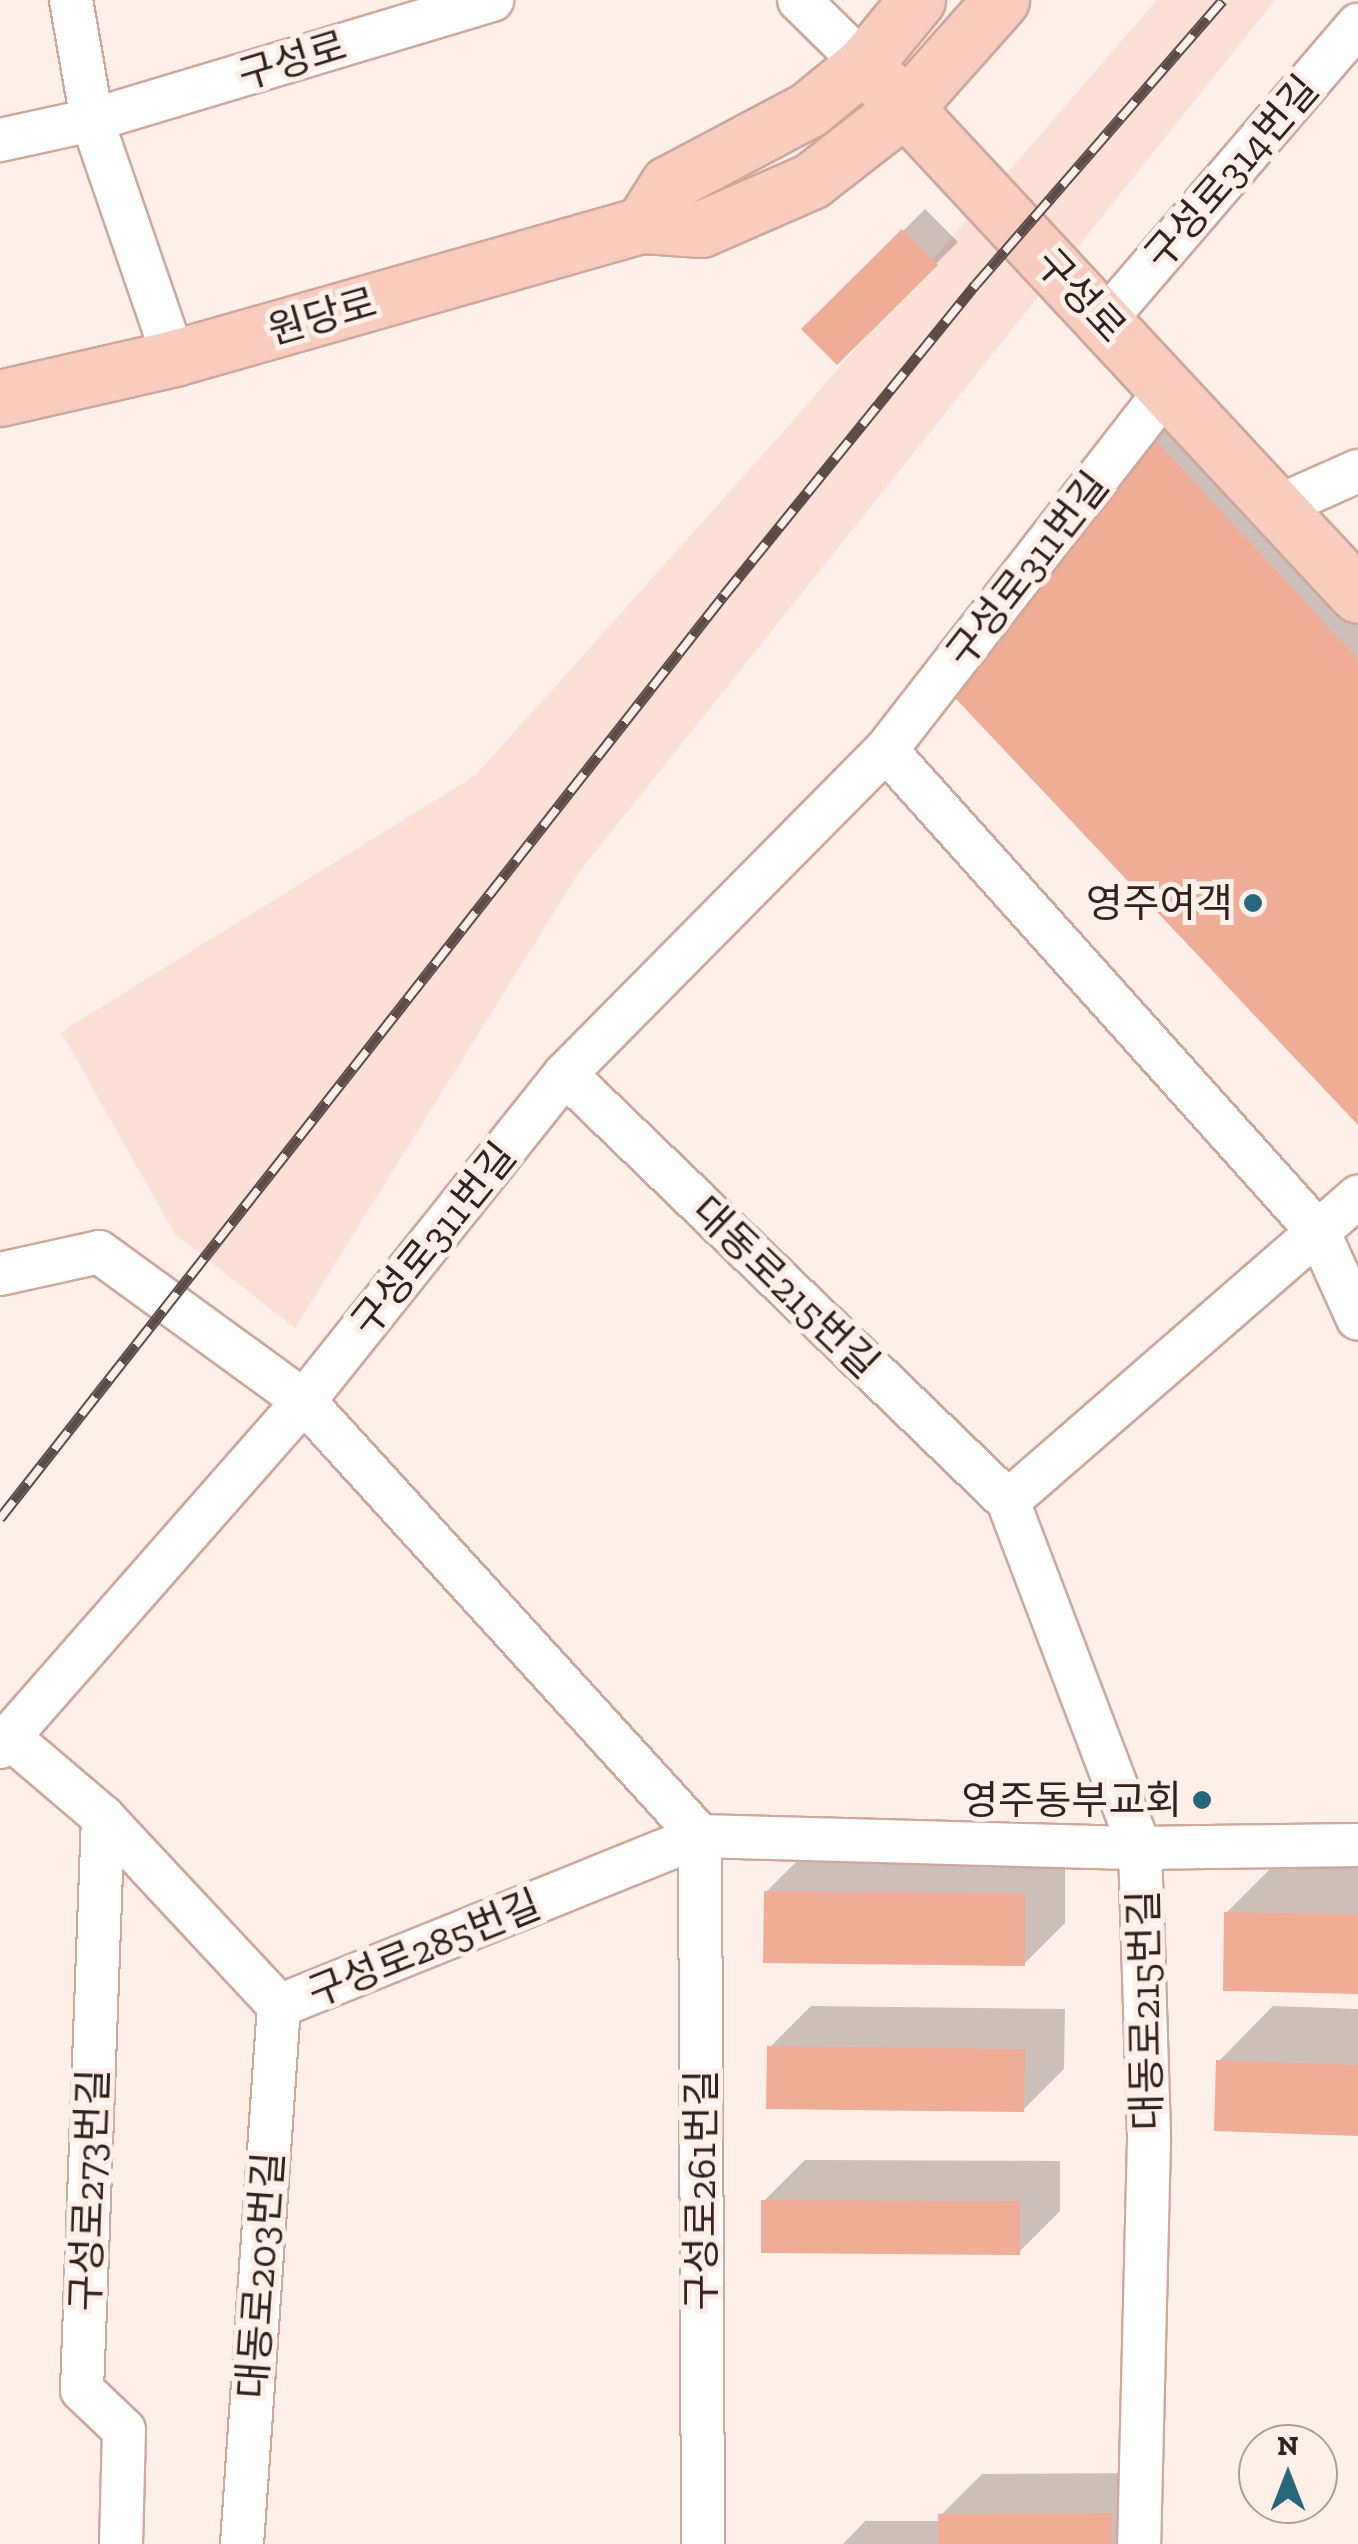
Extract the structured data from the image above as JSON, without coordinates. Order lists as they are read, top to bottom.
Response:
{
  "streets": {
    "main road": ["구성로", "원당로"],
    "street": [
      "구성로314번길",
      "구성로311번길",
      "대동로215번길",
      "구성로285번길",
      "구성로273번길",
      "구성로261번길",
      "대동로203번길"
    ]
  },
  "crossings": [
    ["구성로", "구성로314번길"],
    ["구성로", "원당로"],
    ["구성로", "구성로311번길"],
    ["구성로311번길", "대동로215번길"],
    ["구성로311번길", "구성로285번길"],
    ["대동로215번길", "구성로285번길"],
    ["구성로285번길", "구성로273번길"],
    ["구성로285번길", "구성로261번길"],
    ["구성로285번길", "대동로203번길"]
  ],
  "places": ["영주여객", "영주동부교회"],
  "north": "top"
}
